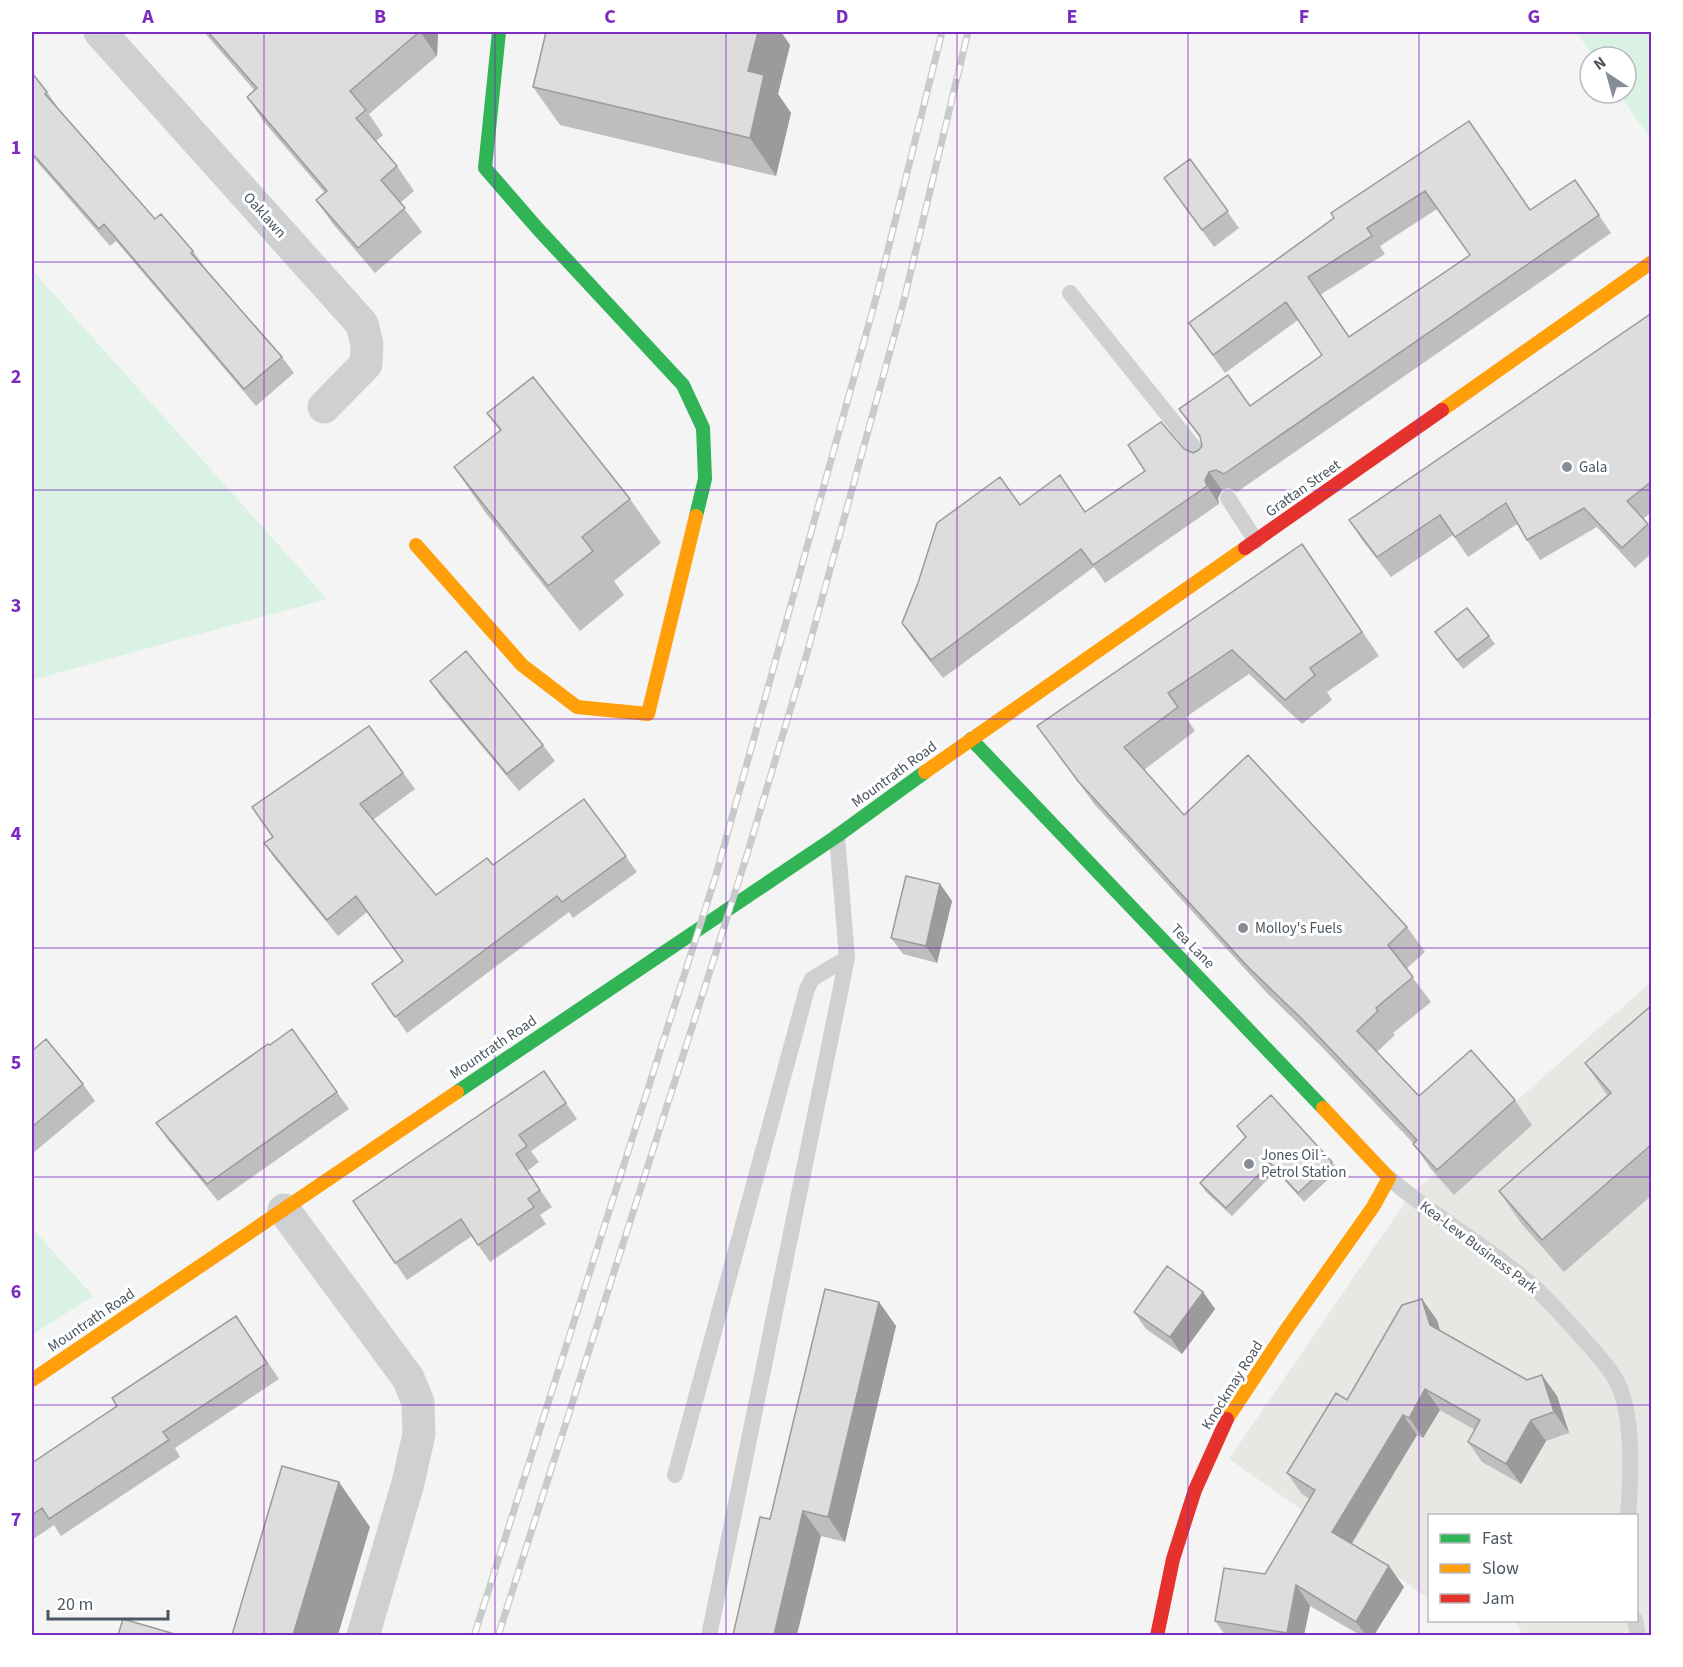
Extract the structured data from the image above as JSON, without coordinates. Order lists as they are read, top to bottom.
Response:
{
  "streets": {
    "street": [
      "Oaklawn",
      "Grattan Street",
      "Mountrath Road",
      "Tea Lane",
      "Knockmay Road"
    ],
    "lane": ["Kea-Lew Business Park"]
  },
  "crossings": [
    ["Grattan Street", "Mountrath Road"],
    ["Grattan Street", "Tea Lane"],
    ["Mountrath Road", "Tea Lane"],
    ["Tea Lane", "Kea-Lew Business Park"],
    ["Tea Lane", "Knockmay Road"],
    ["Kea-Lew Business Park", "Knockmay Road"]
  ],
  "places": ["Gala", "Molloy's Fuels", "Jones Oil - Petrol Station"],
  "legend": ["Fast", "Slow", "Jam"],
  "scale_bar": "20 m",
  "north": "top left",
  "grid": {
    "columns": [
      "A",
      "B",
      "C",
      "D",
      "E",
      "F",
      "G"
    ],
    "rows": [
      "1",
      "2",
      "3",
      "4",
      "5",
      "6",
      "7"
    ]
  }
}
